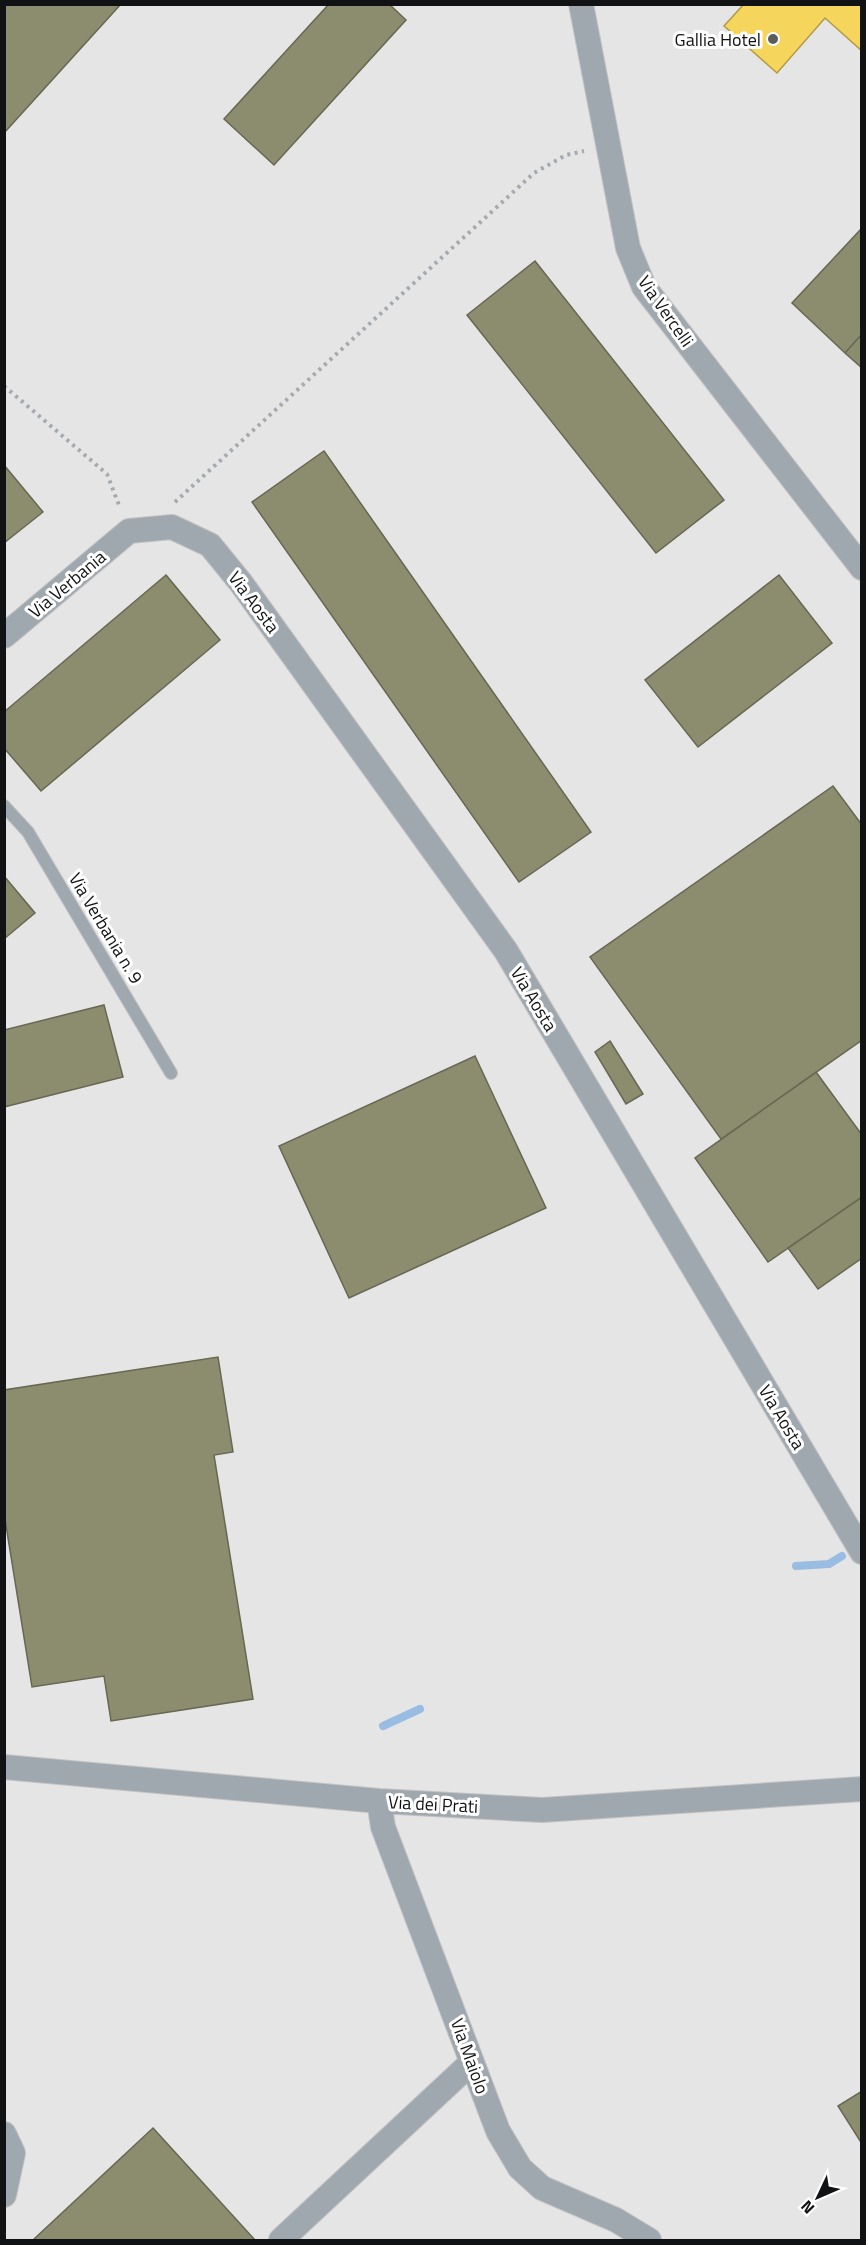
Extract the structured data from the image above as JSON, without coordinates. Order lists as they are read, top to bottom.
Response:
{
  "streets": {
    "street": [
      "Via Vercelli",
      "Via Verbania",
      "Via Aosta",
      "Via dei Prati",
      "Via Maiolo"
    ],
    "lane": ["Via Verbania n. 9"]
  },
  "crossings": [
    ["Via dei Prati", "Via Maiolo"]
  ],
  "places": ["Gallia Hotel"],
  "north": "bottom left"
}
